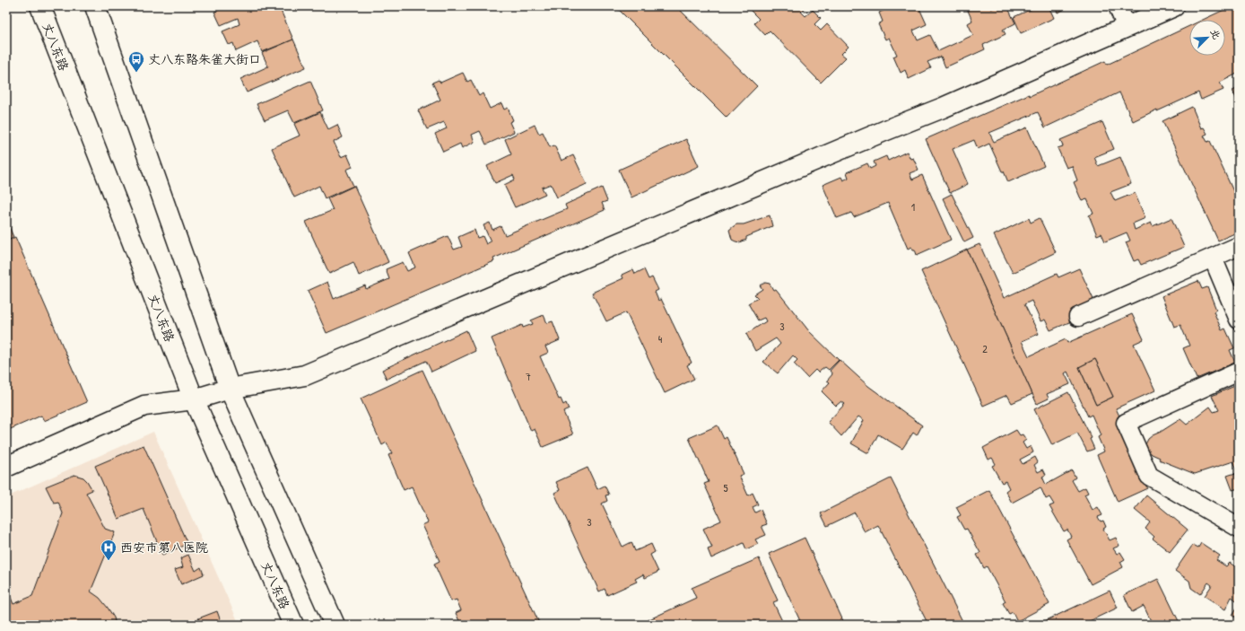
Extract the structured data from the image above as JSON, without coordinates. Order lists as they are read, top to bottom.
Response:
{
  "streets": {
    "main road": ["丈八东路"]
  },
  "places": {
    "bus stop": ["丈八东路朱雀大街口"],
    "hospital": ["西安市第八医院"]
  },
  "house_numbers": [
    "1",
    "3",
    "4",
    "2",
    "7",
    "5",
    "3"
  ],
  "north": "top right"
}
